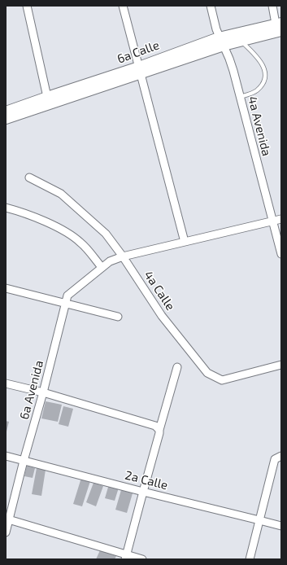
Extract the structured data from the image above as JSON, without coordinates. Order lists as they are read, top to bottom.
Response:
{
  "streets": {
    "main road": ["6a Calle"],
    "street": [
      "4a Avenida",
      "4a Calle",
      "6a Avenida",
      "2a Calle"
    ]
  },
  "crossings": [
    ["6a Calle", "4a Avenida"],
    ["4a Avenida", "6a Avenida"],
    ["4a Calle", "6a Avenida"],
    ["6a Avenida", "2a Calle"]
  ]
}
